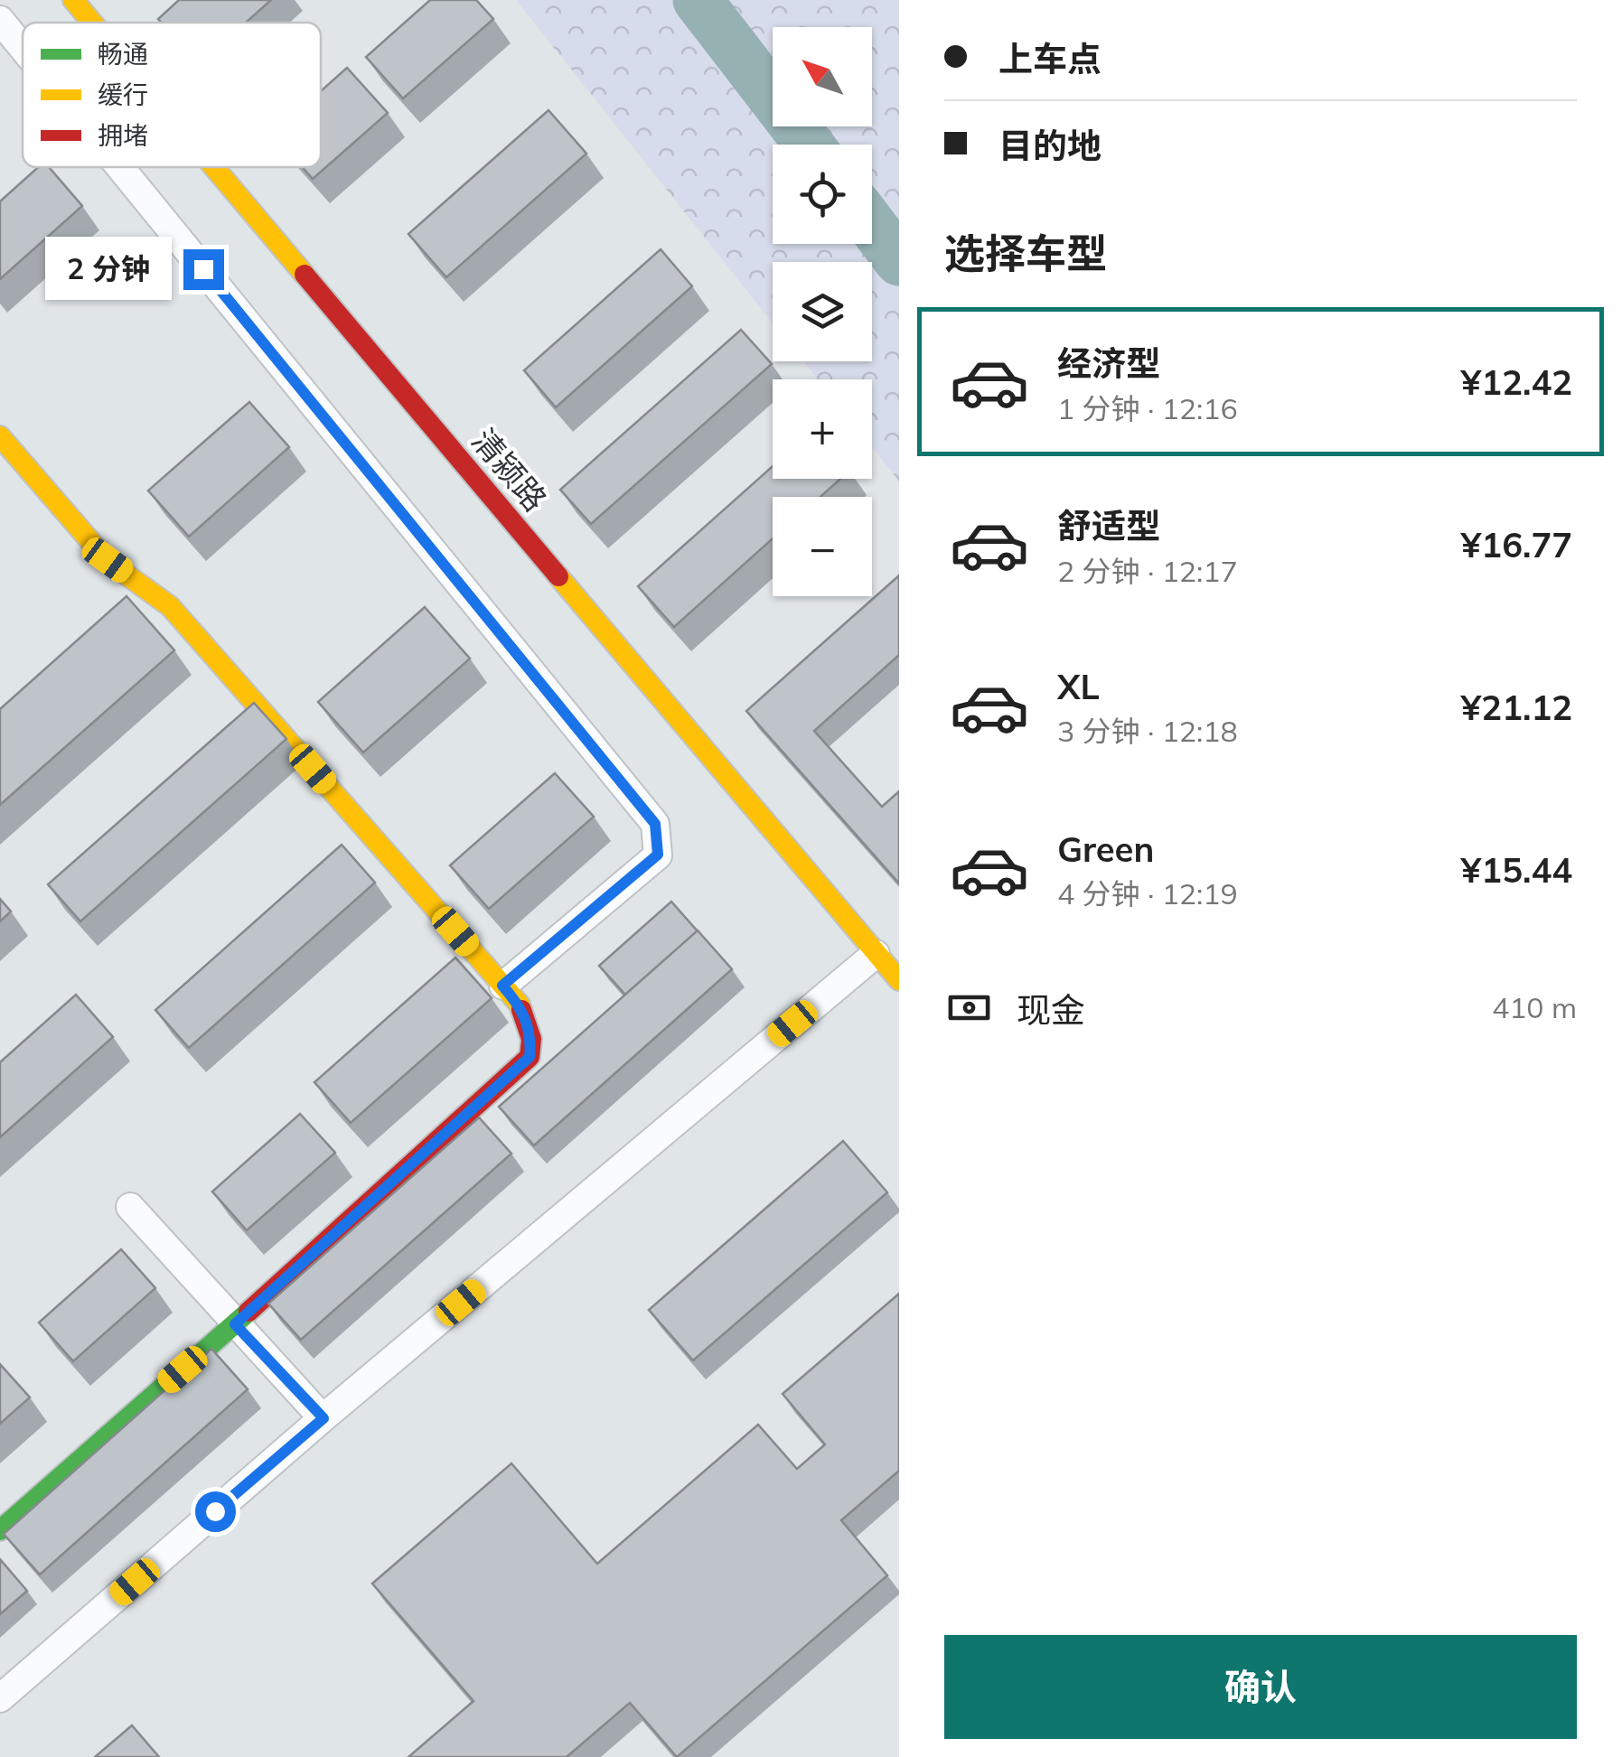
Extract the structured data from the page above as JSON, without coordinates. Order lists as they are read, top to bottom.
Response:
{
  "streets": {
    "street": ["清颍路"]
  },
  "legend": ["畅通", "缓行", "拥堵"],
  "north": "top left",
  "page": {
    "banner": ["上车点", "目的地"],
    "map_buttons": ["+", "−"],
    "heading": "选择车型",
    "bubble": "2 分钟",
    "list": [
      {
        "name": "经济型",
        "note": "1 分钟 · 12:16",
        "value": "¥12.42"
      },
      {
        "name": "舒适型",
        "note": "2 分钟 · 12:17",
        "value": "¥16.77"
      },
      {
        "name": "XL",
        "note": "3 分钟 · 12:18",
        "value": "¥21.12"
      },
      {
        "name": "Green",
        "note": "4 分钟 · 12:19",
        "value": "¥15.44"
      }
    ],
    "pay": ["现金", "410 m"],
    "buttons": "确认"
  }
}
